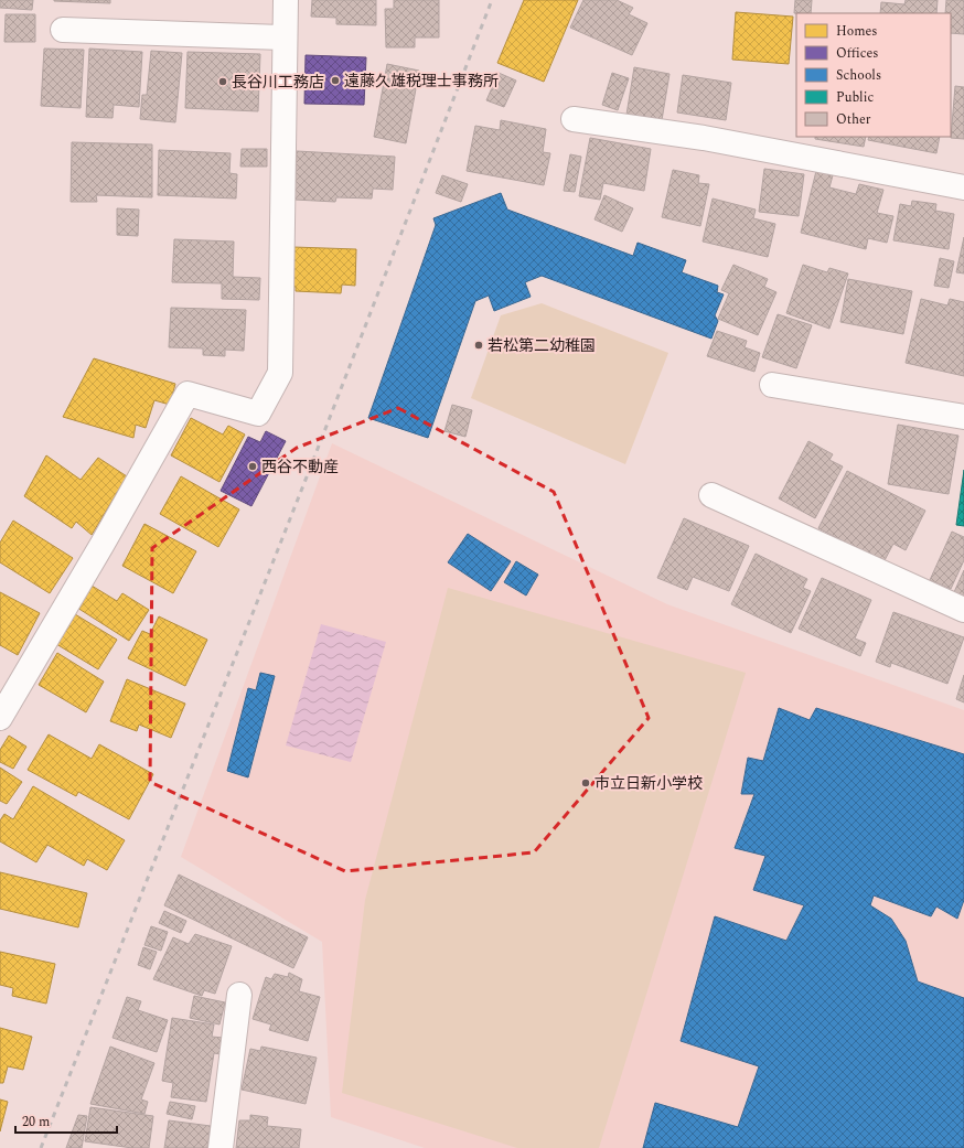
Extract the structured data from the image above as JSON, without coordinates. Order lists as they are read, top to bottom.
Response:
{
  "places": [
    "遠藤久雄税理士事務所",
    "長谷川工務店",
    "若松第二幼稚園",
    "西谷不動産",
    "市立日新小学校"
  ],
  "legend": [
    "Homes",
    "Offices",
    "Schools",
    "Public",
    "Other"
  ],
  "scale_bar": "20 m"
}
